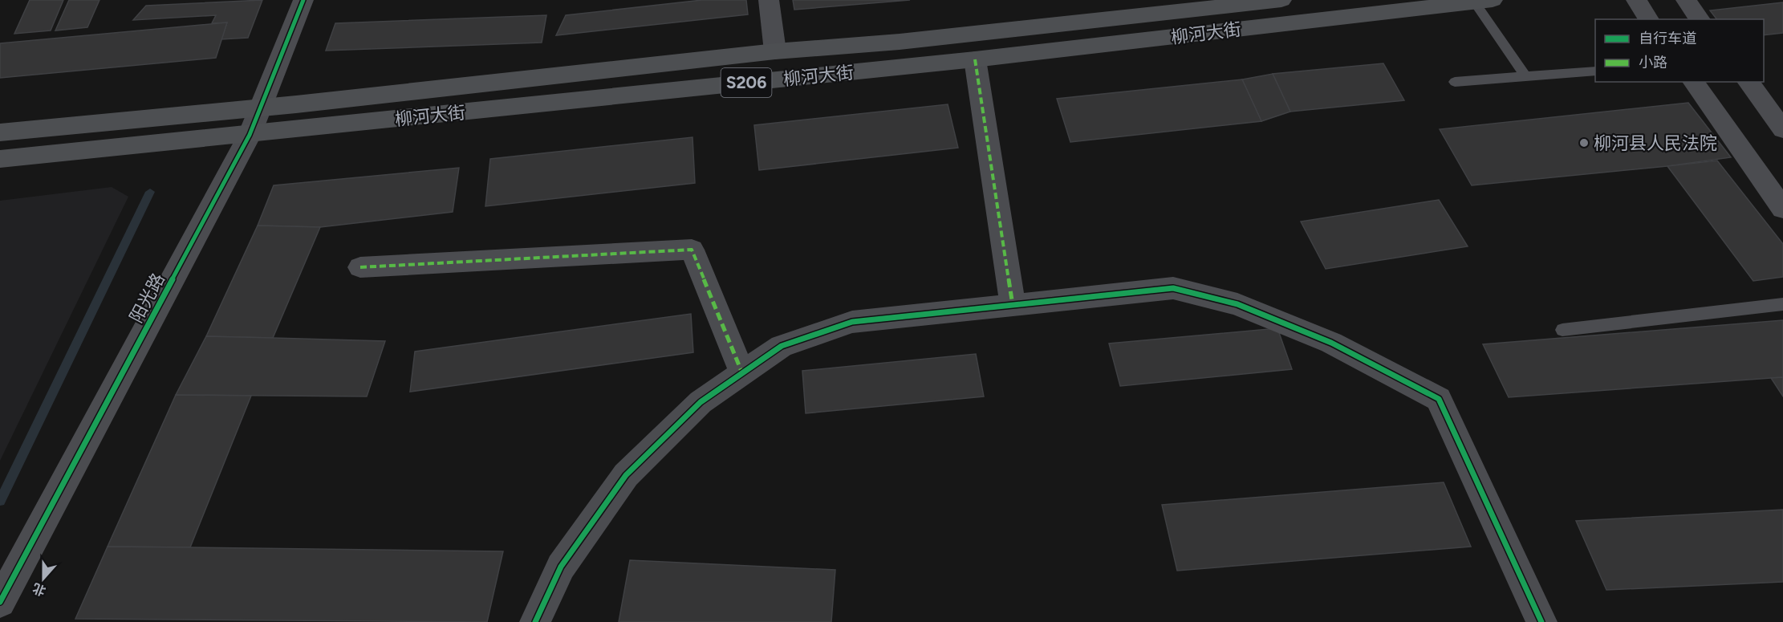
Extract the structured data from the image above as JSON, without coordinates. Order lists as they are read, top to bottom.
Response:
{
  "streets": {
    "main road": ["柳河大街", "S206"],
    "street": ["阳光路"]
  },
  "crossings": [
    ["柳河大街", "阳光路"]
  ],
  "places": ["柳河县人民法院"],
  "legend": ["自行车道", "小路"],
  "north": "bottom"
}
